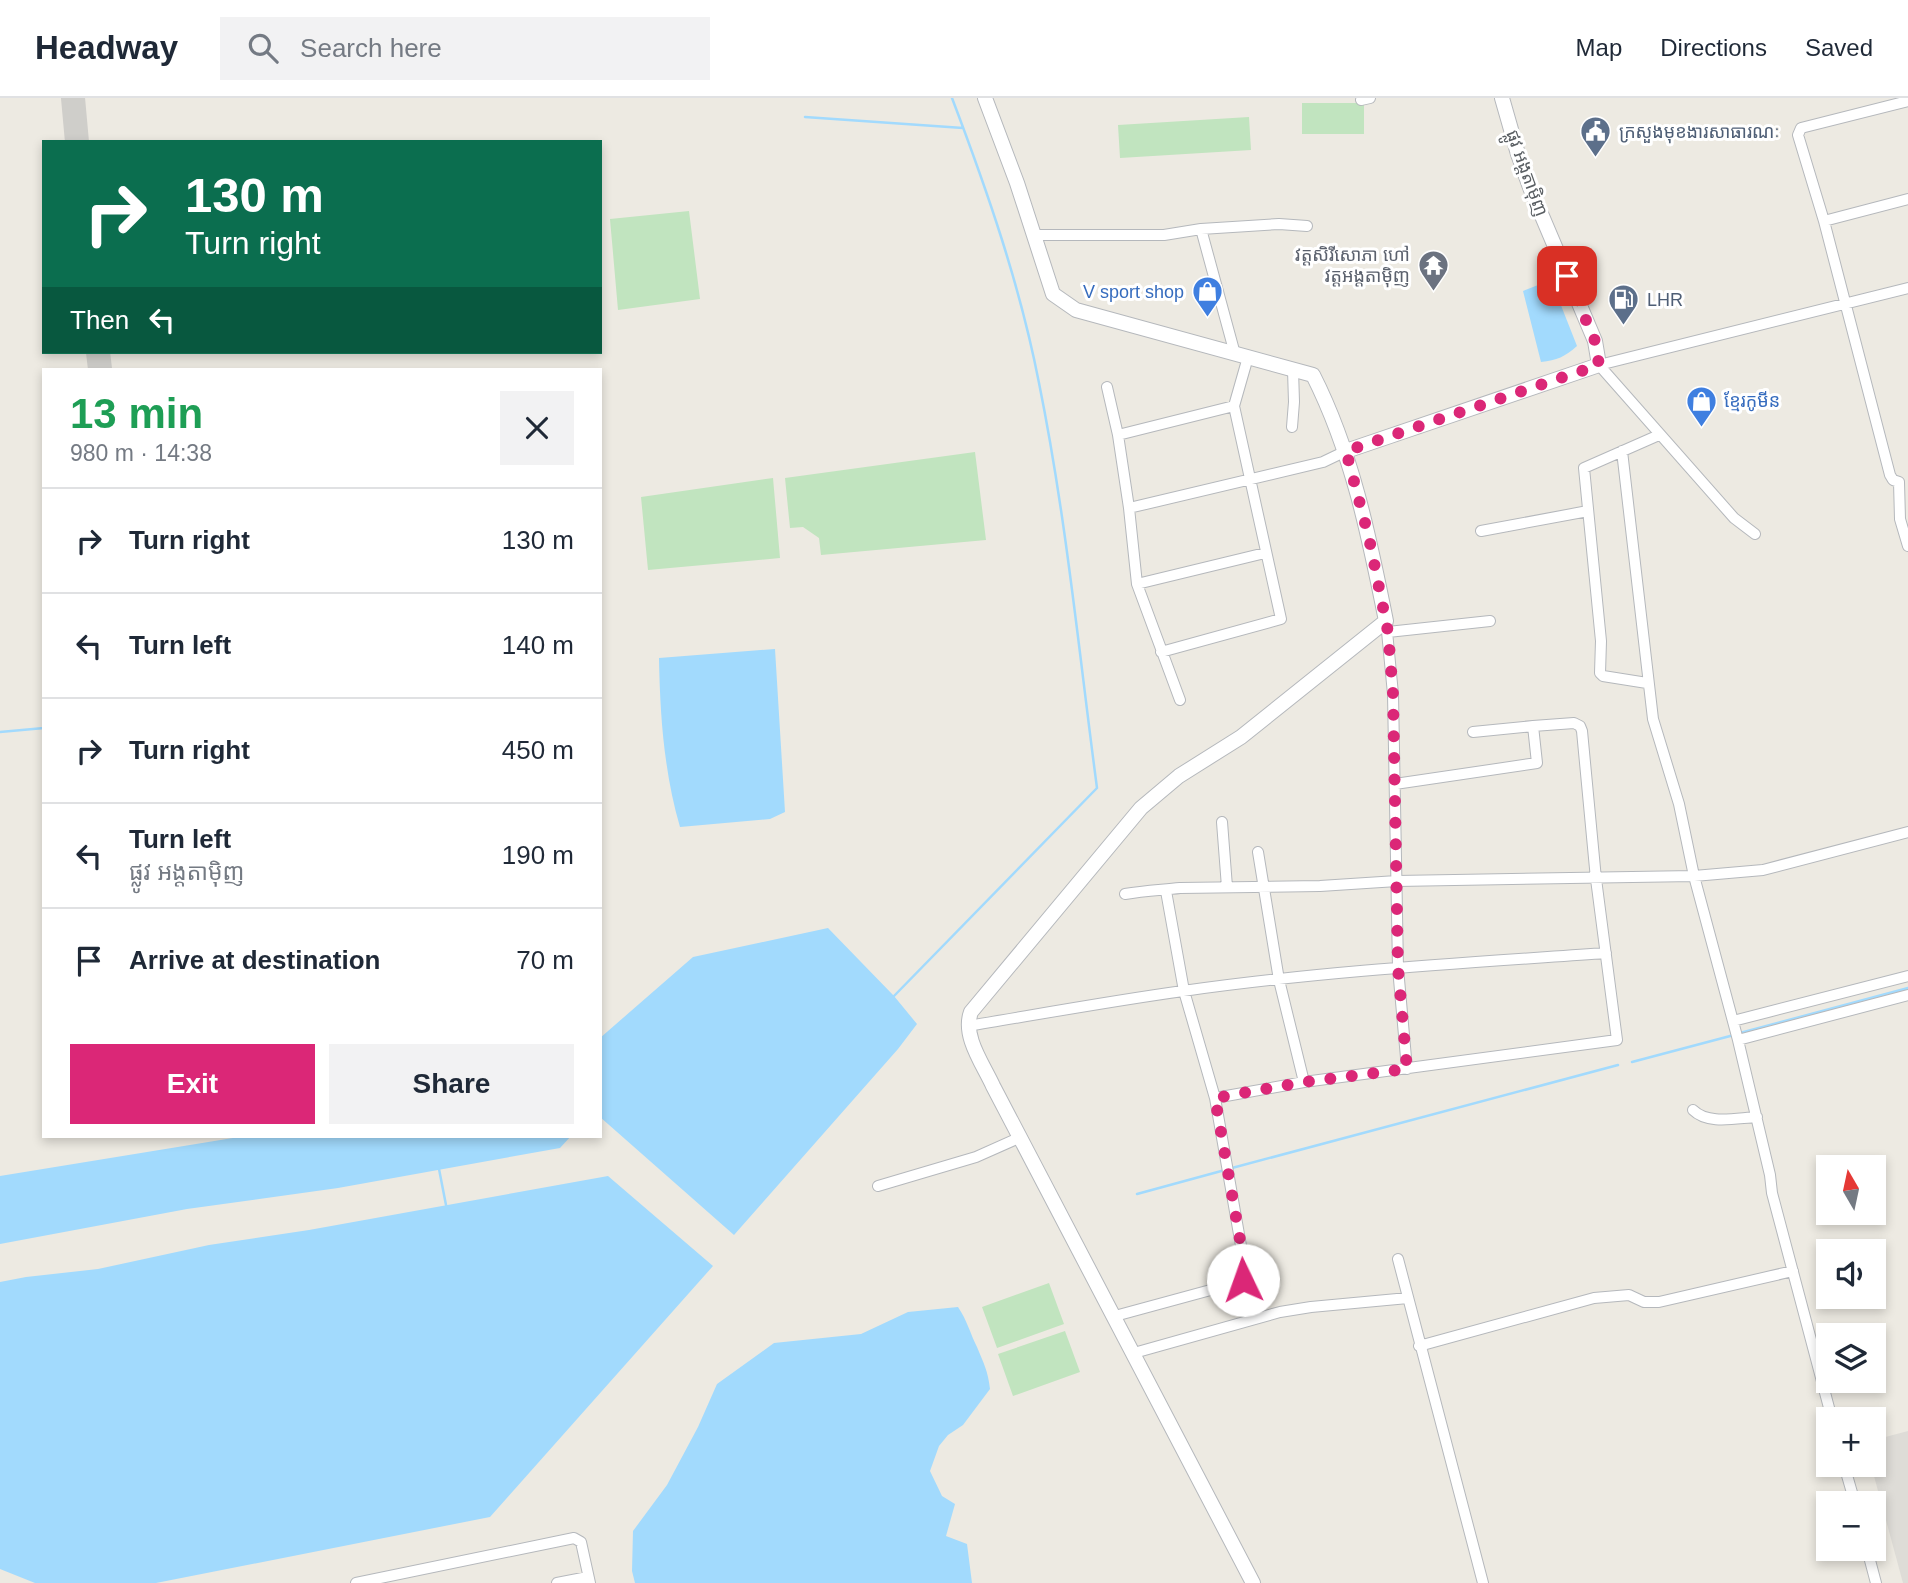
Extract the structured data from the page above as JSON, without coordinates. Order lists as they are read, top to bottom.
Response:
{
  "streets": {
    "street": ["ផ្លូវ អង្តតាម៉ិញ"]
  },
  "places": {
    "public building": ["ក្រសួងមុខងារសាធារណៈ"],
    "temple": ["វត្តសិរីសោភា ហៅ វត្តអង្តតាម៉ិញ"],
    "shop": ["V sport shop", "ខ្មែរកូមីន"],
    "fuel station": ["LHR"]
  },
  "north": "top",
  "page": {
    "header": "Headway",
    "search": "Search here",
    "nav": ["Map", "Directions", "Saved"],
    "turn": ["130 m", "Turn right"],
    "then": "Then",
    "heading": ["13 min", "980 m · 14:38"],
    "list": [
      {
        "name": "Turn right",
        "value": "130 m"
      },
      {
        "name": "Turn left",
        "value": "140 m"
      },
      {
        "name": "Turn right",
        "value": "450 m"
      },
      {
        "name": "Turn left",
        "note": "ផ្លូវ អង្តតាម៉ិញ",
        "value": "190 m"
      },
      {
        "name": "Arrive at destination",
        "value": "70 m"
      }
    ],
    "buttons": ["Exit", "Share"],
    "map_buttons": ["+", "−"]
  }
}
